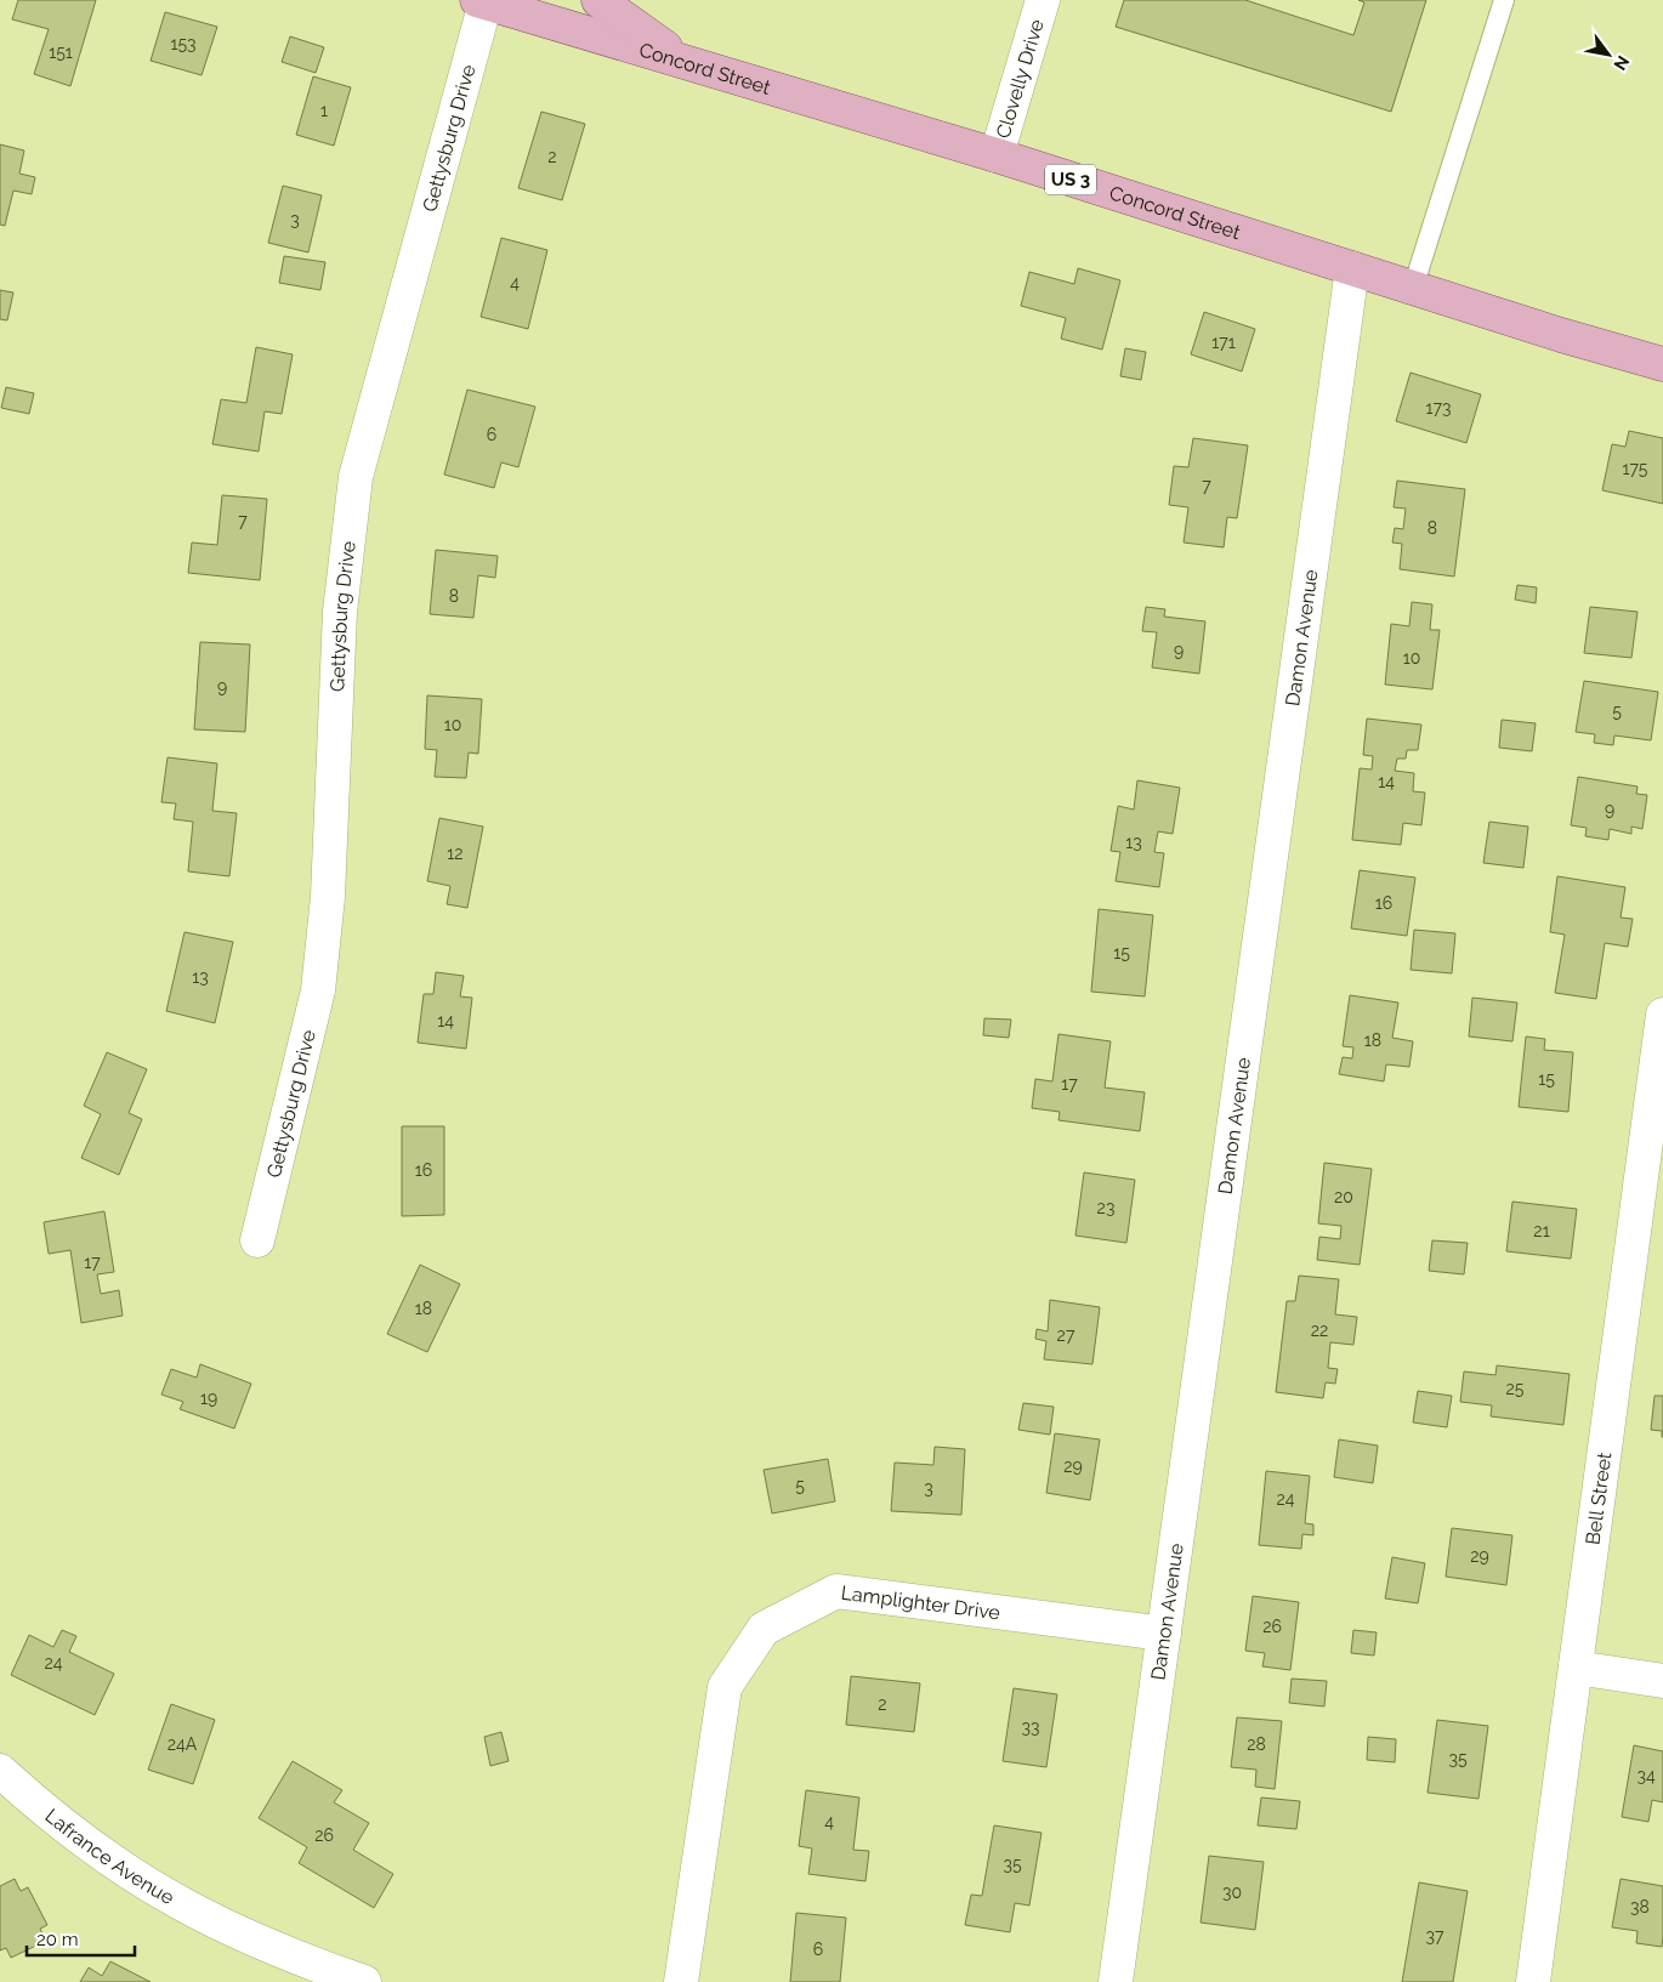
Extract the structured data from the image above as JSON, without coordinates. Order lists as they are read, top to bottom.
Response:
{
  "streets": {
    "main road": ["Concord Street", "US 3"],
    "street": [
      "Clovelly Drive",
      "Gettysburg Drive",
      "Damon Avenue",
      "Bell Street",
      "Lamplighter Drive",
      "Lafrance Avenue"
    ]
  },
  "crossings": [
    ["Concord Street", "Clovelly Drive"],
    ["Concord Street", "Gettysburg Drive"],
    ["Concord Street", "Damon Avenue"],
    ["Damon Avenue", "Lamplighter Drive"]
  ],
  "house_numbers": [
    "153",
    "151",
    "1",
    "2",
    "3",
    "4",
    "171",
    "173",
    "6",
    "175",
    "7",
    "7",
    "8",
    "8",
    "9",
    "10",
    "9",
    "5",
    "10",
    "14",
    "9",
    "13",
    "12",
    "16",
    "15",
    "13",
    "14",
    "18",
    "15",
    "17",
    "16",
    "20",
    "23",
    "21",
    "17",
    "18",
    "22",
    "27",
    "25",
    "19",
    "29",
    "5",
    "3",
    "24",
    "29",
    "26",
    "24",
    "2",
    "33",
    "24A",
    "28",
    "35",
    "34",
    "4",
    "26",
    "35",
    "30",
    "38",
    "37",
    "6"
  ],
  "scale_bar": "20 m",
  "north": "bottom right"
}
